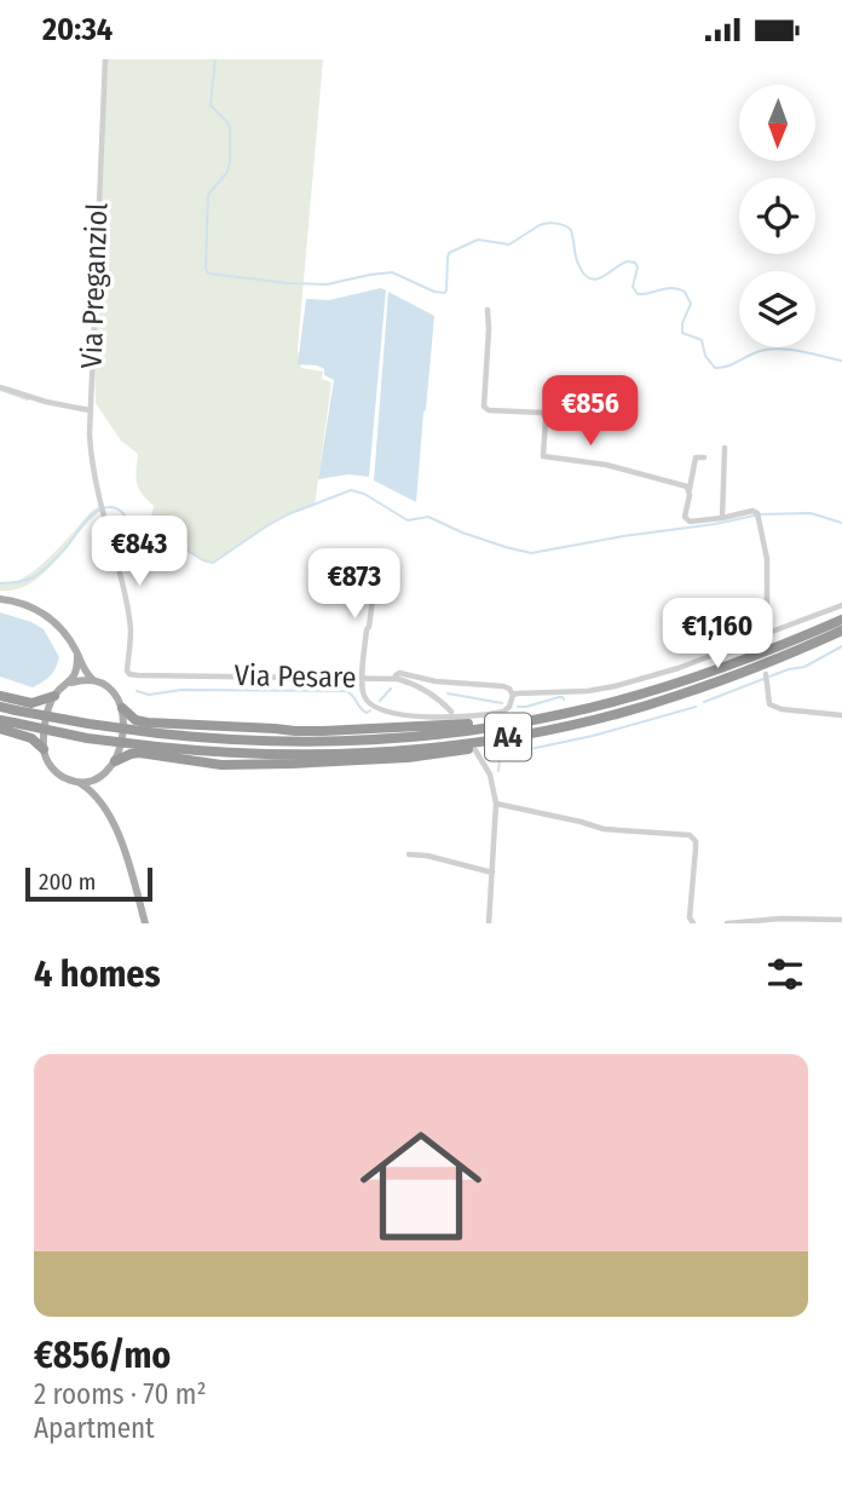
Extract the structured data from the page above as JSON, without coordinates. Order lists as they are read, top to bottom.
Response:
{
  "streets": {
    "highway": ["A4"],
    "street": ["Via Preganziol", "Via Pesare"]
  },
  "crossings": [
    ["Via Preganziol", "Via Pesare"]
  ],
  "scale_bar": "200 m",
  "north": "bottom",
  "page": {
    "status": "20:34",
    "price": [
      "€856",
      "€843",
      "€873",
      "€1,160"
    ],
    "scale": "200 m",
    "heading": "4 homes",
    "list": [
      {
        "name": "€856/mo",
        "note": "2 rooms · 70 m² · Apartment"
      }
    ]
  }
}
